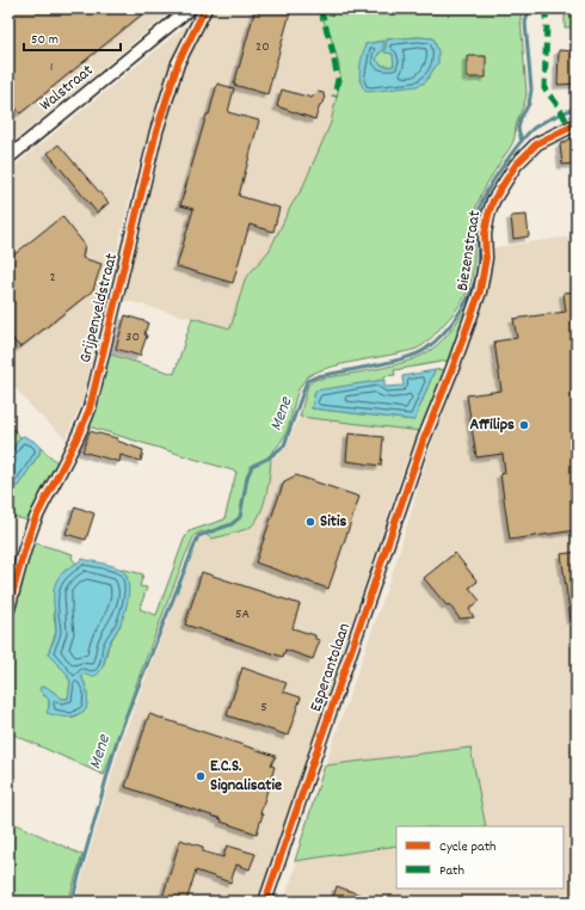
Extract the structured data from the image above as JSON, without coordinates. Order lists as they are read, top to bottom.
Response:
{
  "streets": {
    "street": [
      "Walstraat",
      "Biezenstraat",
      "Grijpenveldstraat",
      "Esperantolaan"
    ]
  },
  "crossings": [
    ["Biezenstraat", "Esperantolaan"]
  ],
  "water": ["Mene"],
  "places": ["Affilips", "Sitis", "E.C.S. Signalisatie"],
  "house_numbers": [
    "20",
    "1",
    "2",
    "30",
    "5A",
    "5"
  ],
  "legend": ["Cycle path", "Path"],
  "scale_bar": "50 m"
}
